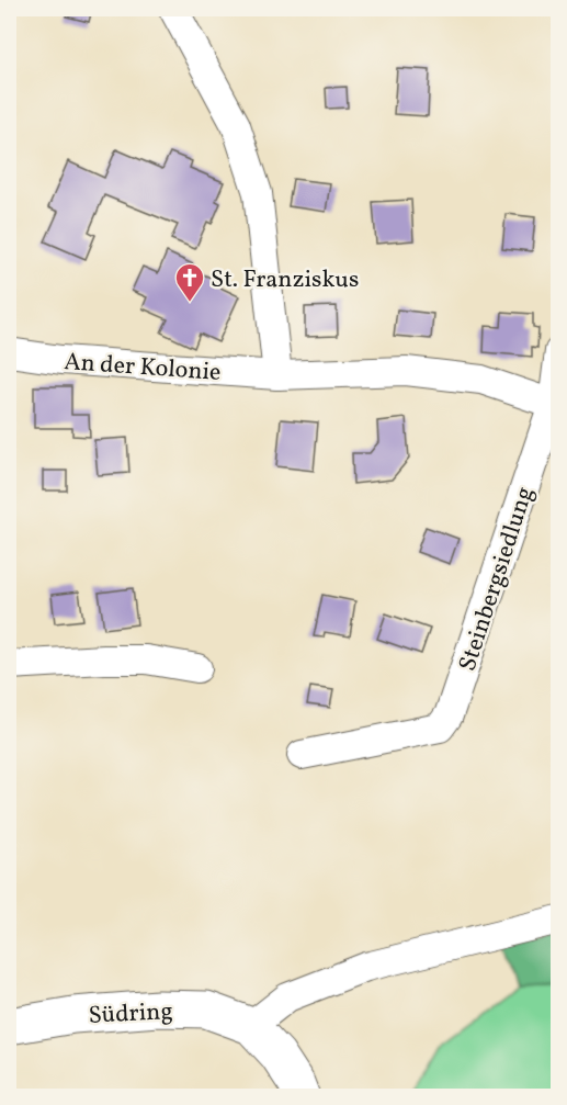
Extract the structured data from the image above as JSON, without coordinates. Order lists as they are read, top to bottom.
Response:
{
  "streets": {
    "main road": ["Südring"],
    "street": ["An der Kolonie", "Steinbergsiedlung"]
  },
  "places": {
    "church": ["St. Franziskus"]
  }
}
